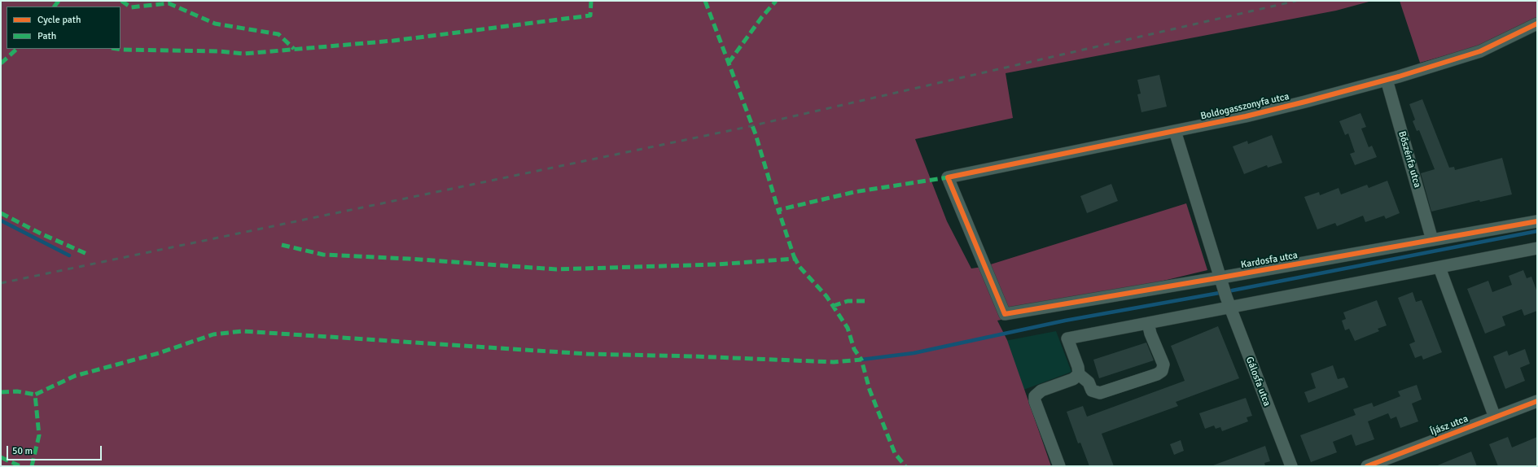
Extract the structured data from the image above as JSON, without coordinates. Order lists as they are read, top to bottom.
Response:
{
  "streets": {
    "street": [
      "Boldogasszonyfa utca",
      "Bőszénfa utca",
      "Kardosfa utca",
      "Gálosfa utca",
      "Íjász utca"
    ]
  },
  "crossings": [
    ["Boldogasszonyfa utca", "Bőszénfa utca"],
    ["Boldogasszonyfa utca", "Kardosfa utca"],
    ["Bőszénfa utca", "Kardosfa utca"],
    ["Kardosfa utca", "Gálosfa utca"]
  ],
  "legend": ["Cycle path", "Path"],
  "scale_bar": "50 m"
}
